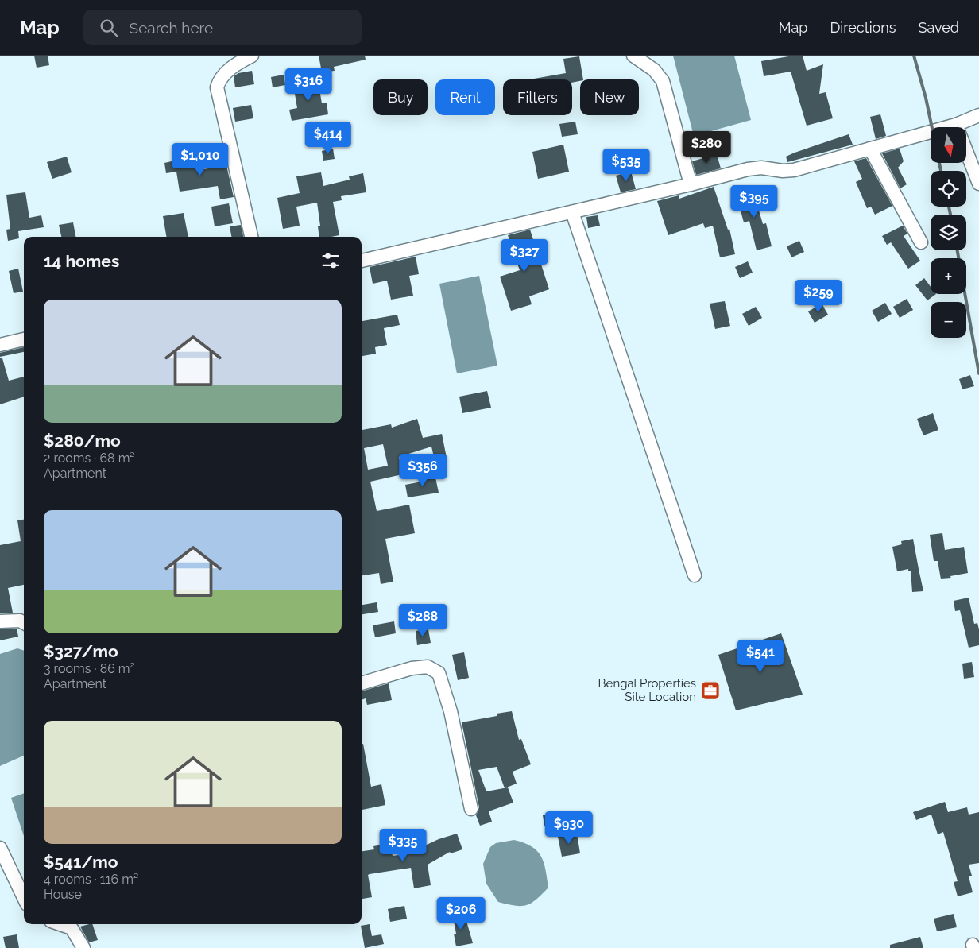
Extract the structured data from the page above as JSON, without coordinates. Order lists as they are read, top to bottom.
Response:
{
  "places": {
    "office": ["Bengal Properties Site Location"]
  },
  "north": "bottom",
  "page": {
    "header": "Map",
    "search": "Search here",
    "nav": ["Map", "Directions", "Saved"],
    "price": [
      "$316",
      "$414",
      "$280",
      "$1,010",
      "$535",
      "$395",
      "$327",
      "$259",
      "$356",
      "$288",
      "$541",
      "$930",
      "$335",
      "$206"
    ],
    "chip": [
      "Buy",
      "Rent",
      "Filters",
      "New"
    ],
    "map_buttons": ["+", "−"],
    "heading": "14 homes",
    "list": [
      {
        "name": "$280/mo",
        "note": "2 rooms · 68 m² · Apartment"
      },
      {
        "name": "$327/mo",
        "note": "3 rooms · 86 m² · Apartment"
      },
      {
        "name": "$541/mo",
        "note": "4 rooms · 116 m² · House"
      }
    ]
  }
}
